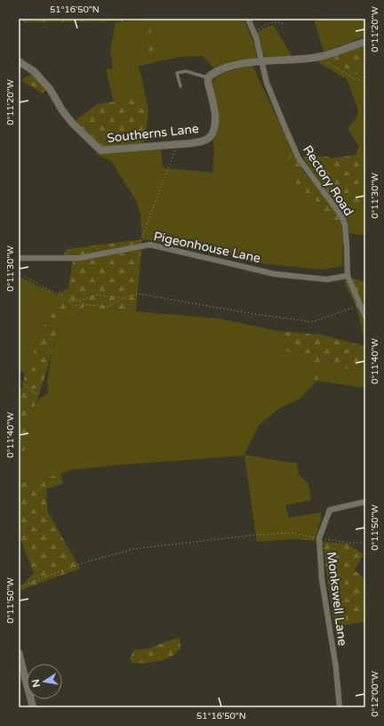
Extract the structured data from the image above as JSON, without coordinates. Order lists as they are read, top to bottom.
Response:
{
  "streets": {
    "street": [
      "Southerns Lane",
      "Rectory Road",
      "Pigeonhouse Lane",
      "Monkswell Lane"
    ]
  },
  "crossings": [
    ["Rectory Road", "Pigeonhouse Lane"]
  ],
  "north": "left",
  "coordinates": [
    "51°16'50\"N",
    "0°11'20\"W",
    "0°11'30\"W",
    "0°11'40\"W",
    "0°11'50\"W",
    "0°12'00\"W"
  ]
}
